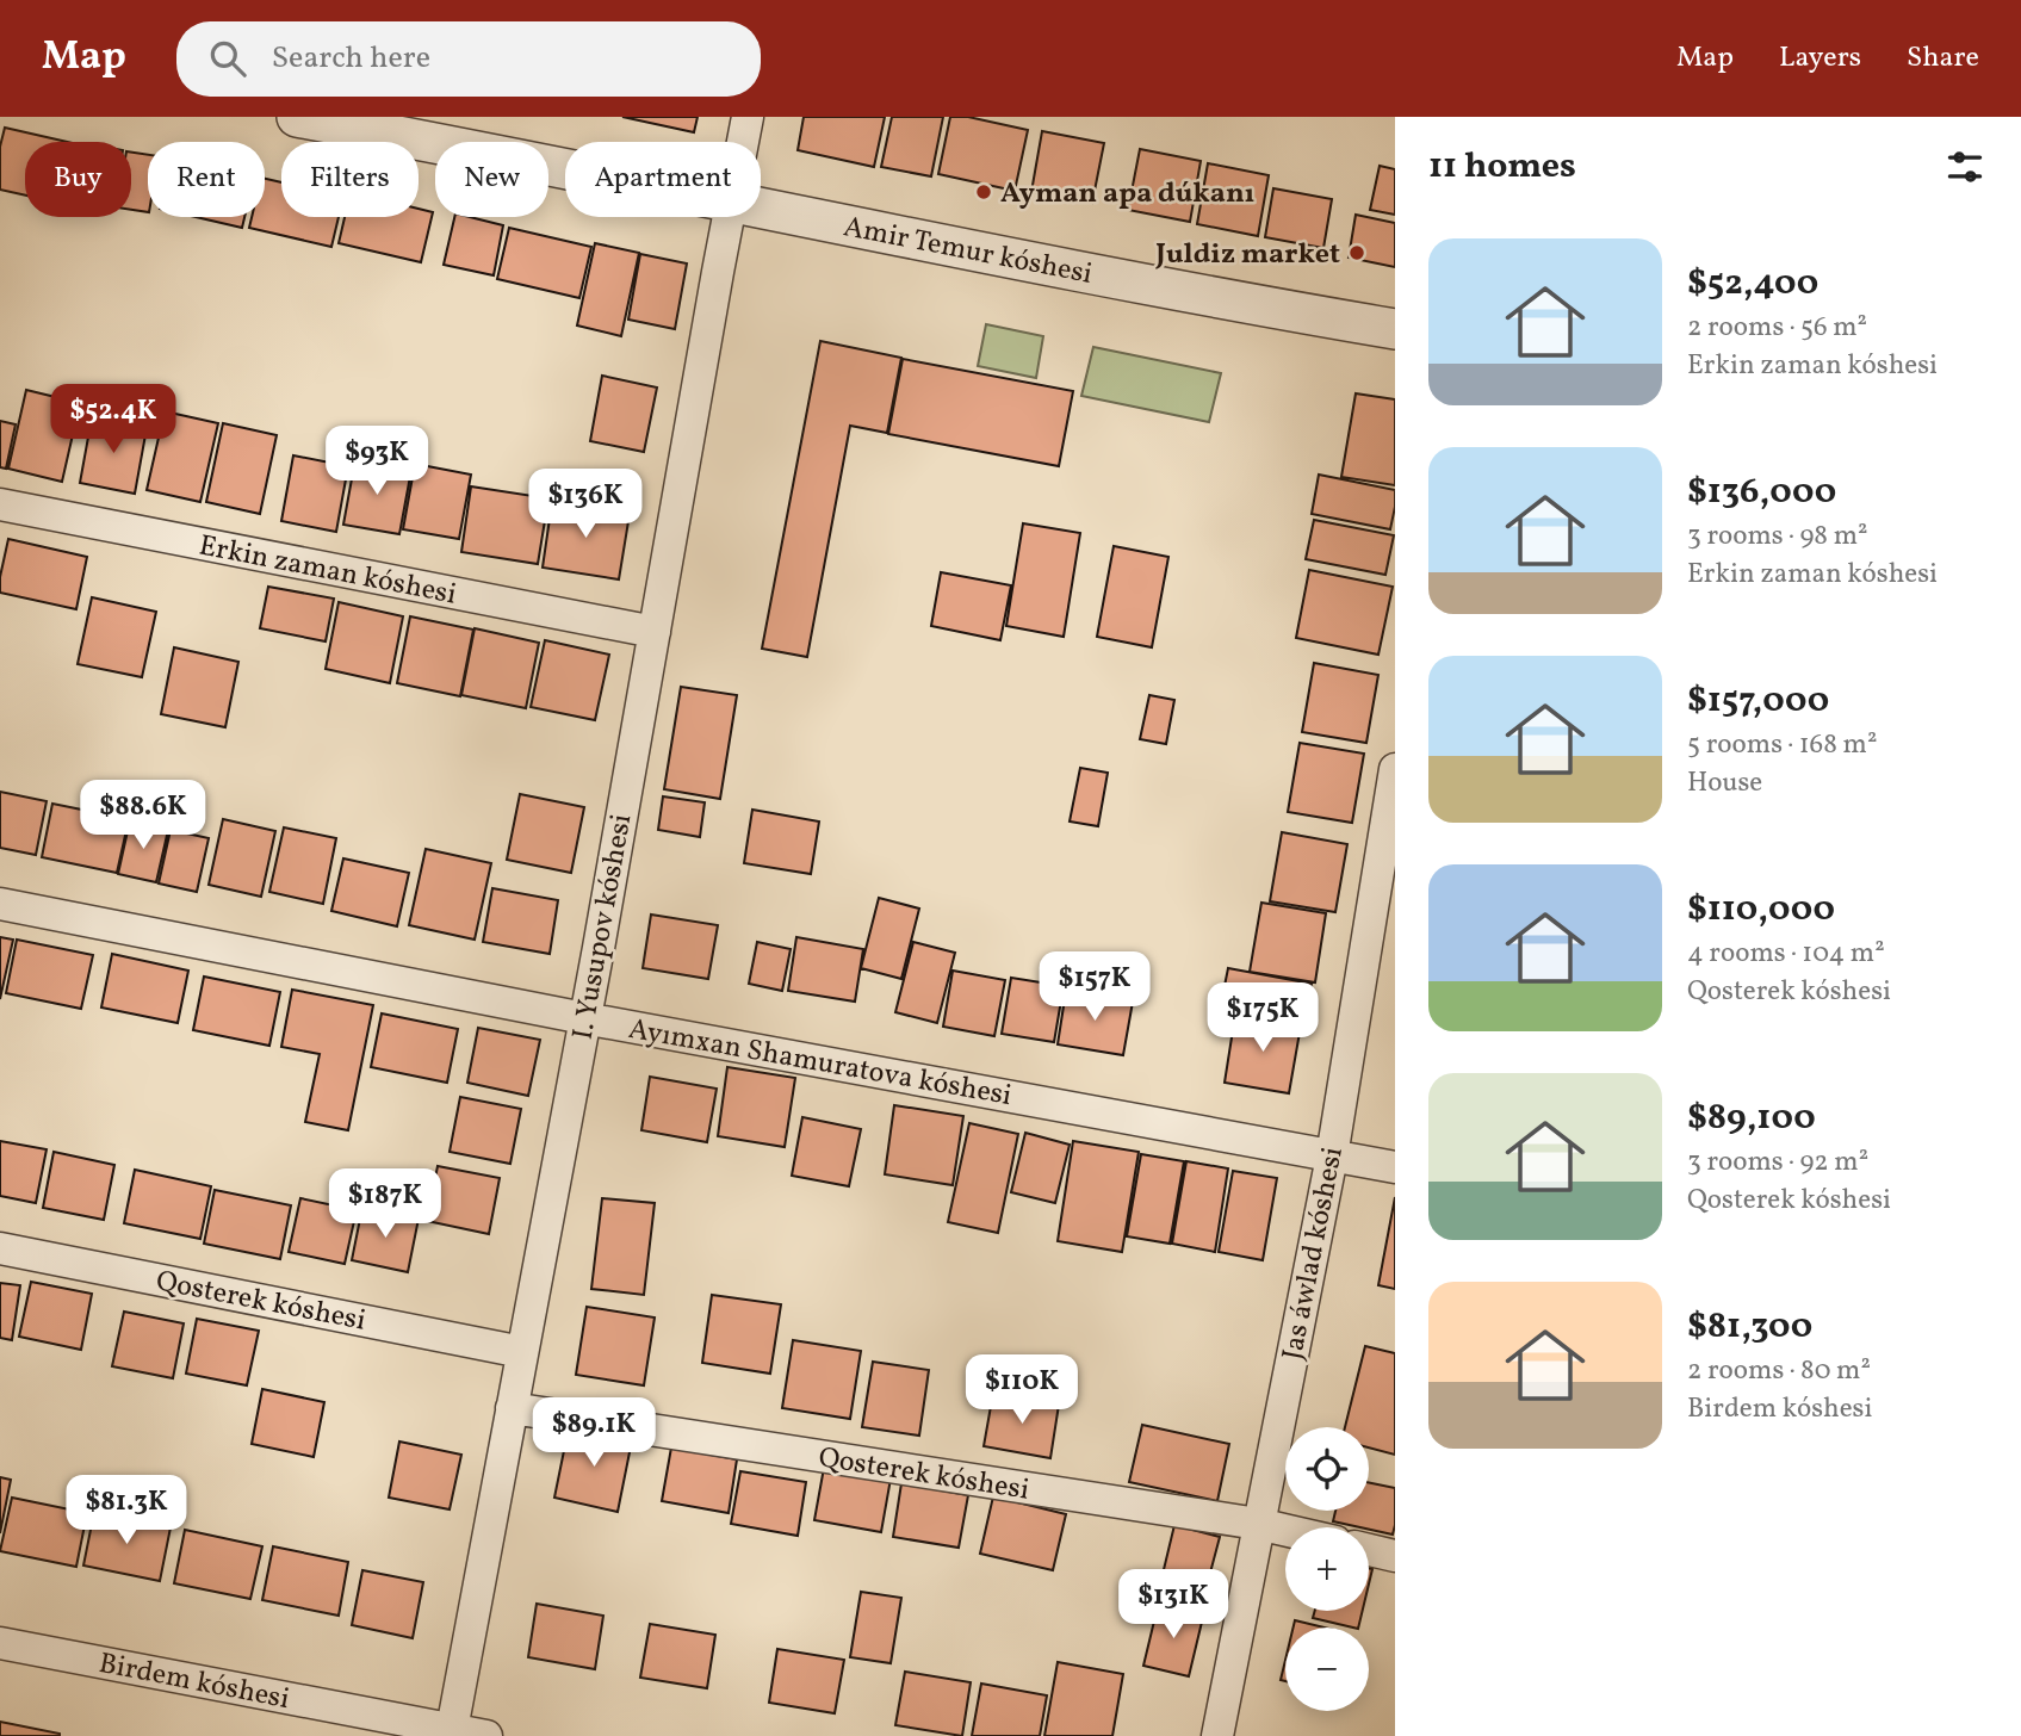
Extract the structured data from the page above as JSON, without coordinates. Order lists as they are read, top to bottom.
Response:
{
  "streets": {
    "street": [
      "Amir Temur kóshesi",
      "Erkin zaman kóshesi",
      "I. Yusupov kóshesi",
      "Ayımxan Shamuratova kóshesi",
      "Jas áwlad kóshesi",
      "Qosterek kóshesi",
      "Birdem kóshesi"
    ]
  },
  "crossings": [
    ["Erkin zaman kóshesi", "I. Yusupov kóshesi"],
    ["I. Yusupov kóshesi", "Ayımxan Shamuratova kóshesi"],
    ["I. Yusupov kóshesi", "Qosterek kóshesi"],
    ["I. Yusupov kóshesi", "Birdem kóshesi"],
    ["Ayımxan Shamuratova kóshesi", "Jas áwlad kóshesi"],
    ["Jas áwlad kóshesi", "Qosterek kóshesi"]
  ],
  "places": ["Ayman apa dúkanı", "Juldiz market"],
  "page": {
    "header": "Map",
    "search": "Search here",
    "nav": ["Map", "Layers", "Share"],
    "heading": "11 homes",
    "chip": [
      "Buy",
      "Rent",
      "Filters",
      "New",
      "Apartment"
    ],
    "list": [
      {
        "name": "$52,400",
        "note": "2 rooms · 56 m² · Erkin zaman kóshesi"
      },
      {
        "name": "$136,000",
        "note": "3 rooms · 98 m² · Erkin zaman kóshesi"
      },
      {
        "name": "$157,000",
        "note": "5 rooms · 168 m² · House"
      },
      {
        "name": "$110,000",
        "note": "4 rooms · 104 m² · Qosterek kóshesi"
      },
      {
        "name": "$89,100",
        "note": "3 rooms · 92 m² · Qosterek kóshesi"
      },
      {
        "name": "$81,300",
        "note": "2 rooms · 80 m² · Birdem kóshesi"
      }
    ],
    "price": [
      "$52.4K",
      "$93K",
      "$136K",
      "$88.6K",
      "$157K",
      "$175K",
      "$187K",
      "$110K",
      "$89.1K",
      "$81.3K",
      "$131K"
    ],
    "map_buttons": ["+", "−"]
  }
}
